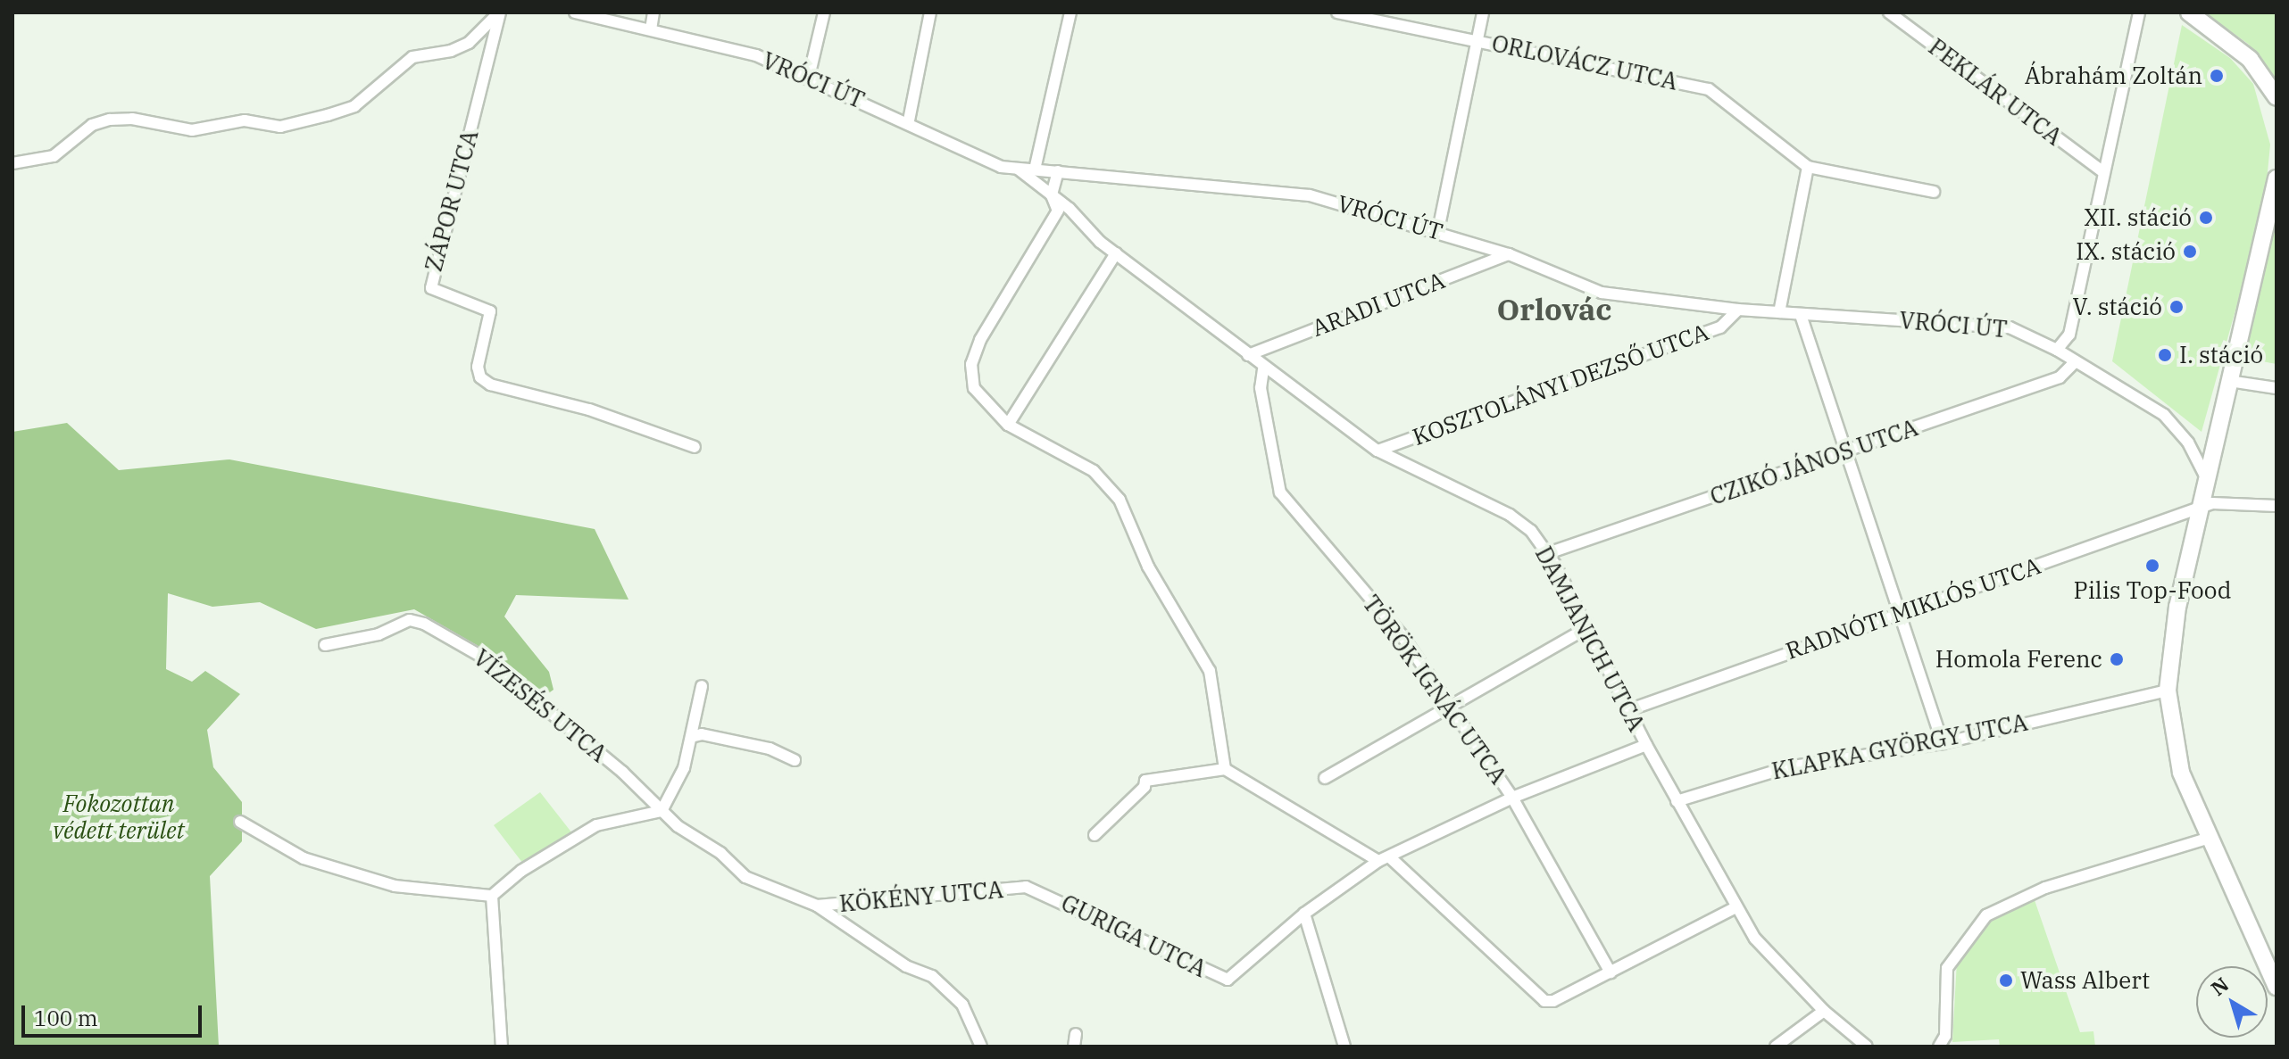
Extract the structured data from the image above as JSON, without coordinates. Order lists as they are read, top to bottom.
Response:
{
  "streets": {
    "street": [
      "ORLOVÁCZ UTCA",
      "VRÓCI ÚT",
      "PEKLÁR UTCA",
      "ZÁPOR UTCA",
      "ARADI UTCA",
      "KOSZTOLÁNYI DEZSŐ UTCA",
      "CZIKÓ JÁNOS UTCA",
      "RADNÓTI MIKLÓS UTCA",
      "DAMJANICH UTCA",
      "TÖRÖK IGNÁC UTCA",
      "VÍZESÉS UTCA",
      "KLAPKA GYÖRGY UTCA",
      "KÖKÉNY UTCA",
      "GURIGA UTCA"
    ]
  },
  "crossings": [
    ["VRÓCI ÚT", "ARADI UTCA"],
    ["VRÓCI ÚT", "KOSZTOLÁNYI DEZSŐ UTCA"],
    ["VRÓCI ÚT", "CZIKÓ JÁNOS UTCA"],
    ["VRÓCI ÚT", "DAMJANICH UTCA"],
    ["ARADI UTCA", "DAMJANICH UTCA"],
    ["KOSZTOLÁNYI DEZSŐ UTCA", "DAMJANICH UTCA"],
    ["CZIKÓ JÁNOS UTCA", "DAMJANICH UTCA"],
    ["RADNÓTI MIKLÓS UTCA", "DAMJANICH UTCA"],
    ["DAMJANICH UTCA", "TÖRÖK IGNÁC UTCA"],
    ["DAMJANICH UTCA", "KLAPKA GYÖRGY UTCA"],
    ["VÍZESÉS UTCA", "KÖKÉNY UTCA"],
    ["KÖKÉNY UTCA", "GURIGA UTCA"]
  ],
  "districts": ["Orlovác"],
  "parks": ["Fokozottan védett terület"],
  "places": [
    "Ábrahám Zoltán",
    "XII. stáció",
    "IX. stáció",
    "V. stáció",
    "I. stáció",
    "Pilis Top-Food",
    "Homola Ferenc",
    "Wass Albert"
  ],
  "scale_bar": "100 m",
  "north": "top left"
}
